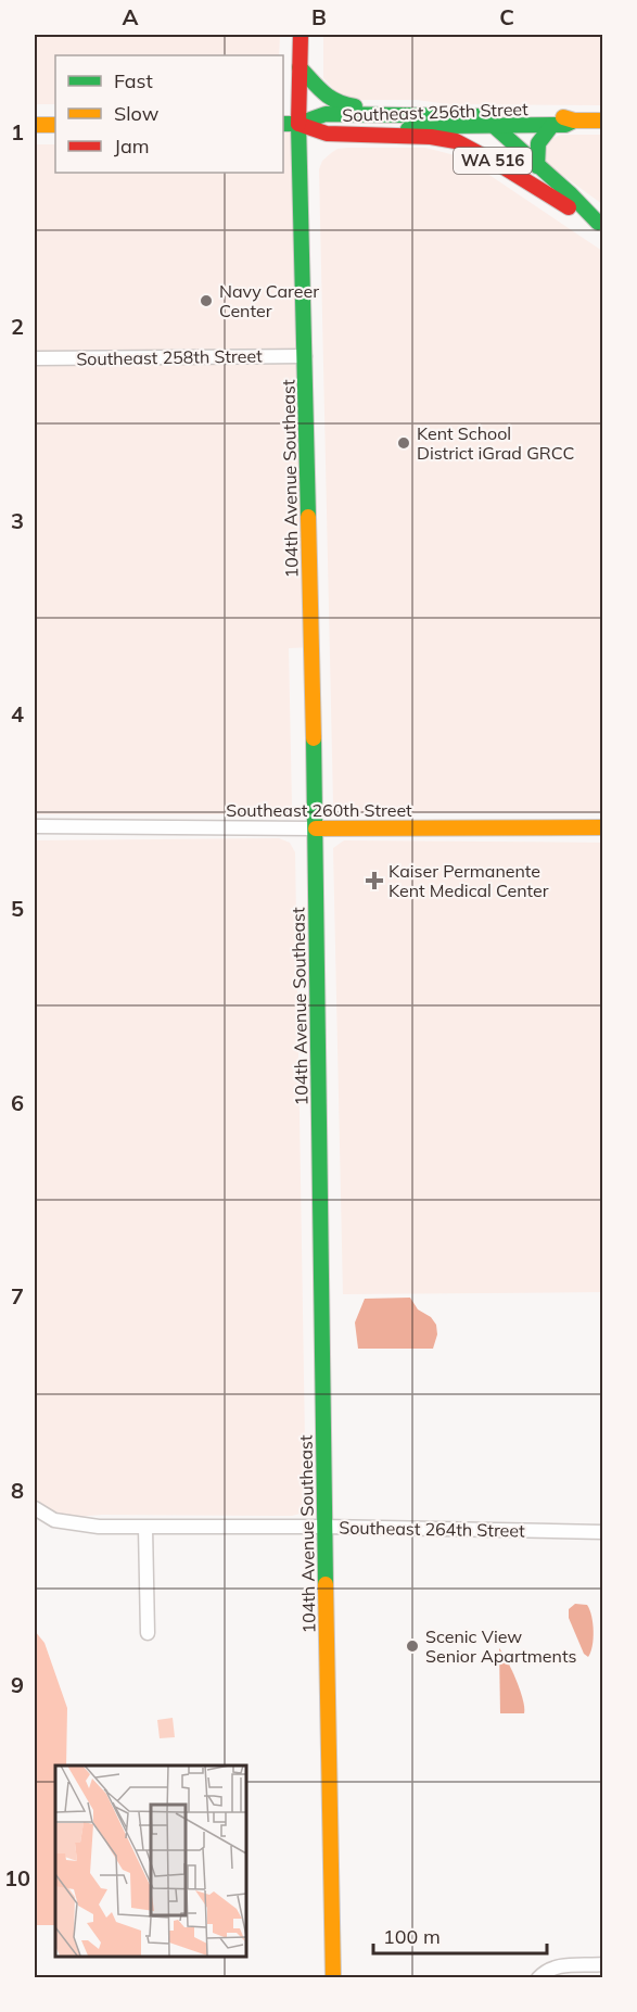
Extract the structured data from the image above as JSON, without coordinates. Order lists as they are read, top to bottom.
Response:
{
  "streets": {
    "street": [
      "Southeast 256th Street",
      "WA 516",
      "Southeast 258th Street",
      "104th Avenue Southeast",
      "Southeast 260th Street",
      "Southeast 264th Street"
    ]
  },
  "crossings": [
    ["Southeast 256th Street", "WA 516"],
    ["Southeast 256th Street", "104th Avenue Southeast"],
    ["Southeast 258th Street", "104th Avenue Southeast"],
    ["104th Avenue Southeast", "Southeast 260th Street"],
    ["104th Avenue Southeast", "Southeast 264th Street"]
  ],
  "places": {
    "other": ["Navy Career Center", "Kent School District iGrad GRCC", "Scenic View Senior Apartments"],
    "health": ["Kaiser Permanente Kent Medical Center"]
  },
  "legend": ["Fast", "Slow", "Jam"],
  "scale_bar": "100 m",
  "grid": {
    "columns": ["A", "B", "C"],
    "rows": [
      "1",
      "2",
      "3",
      "4",
      "5",
      "6",
      "7",
      "8",
      "9",
      "10"
    ]
  }
}
